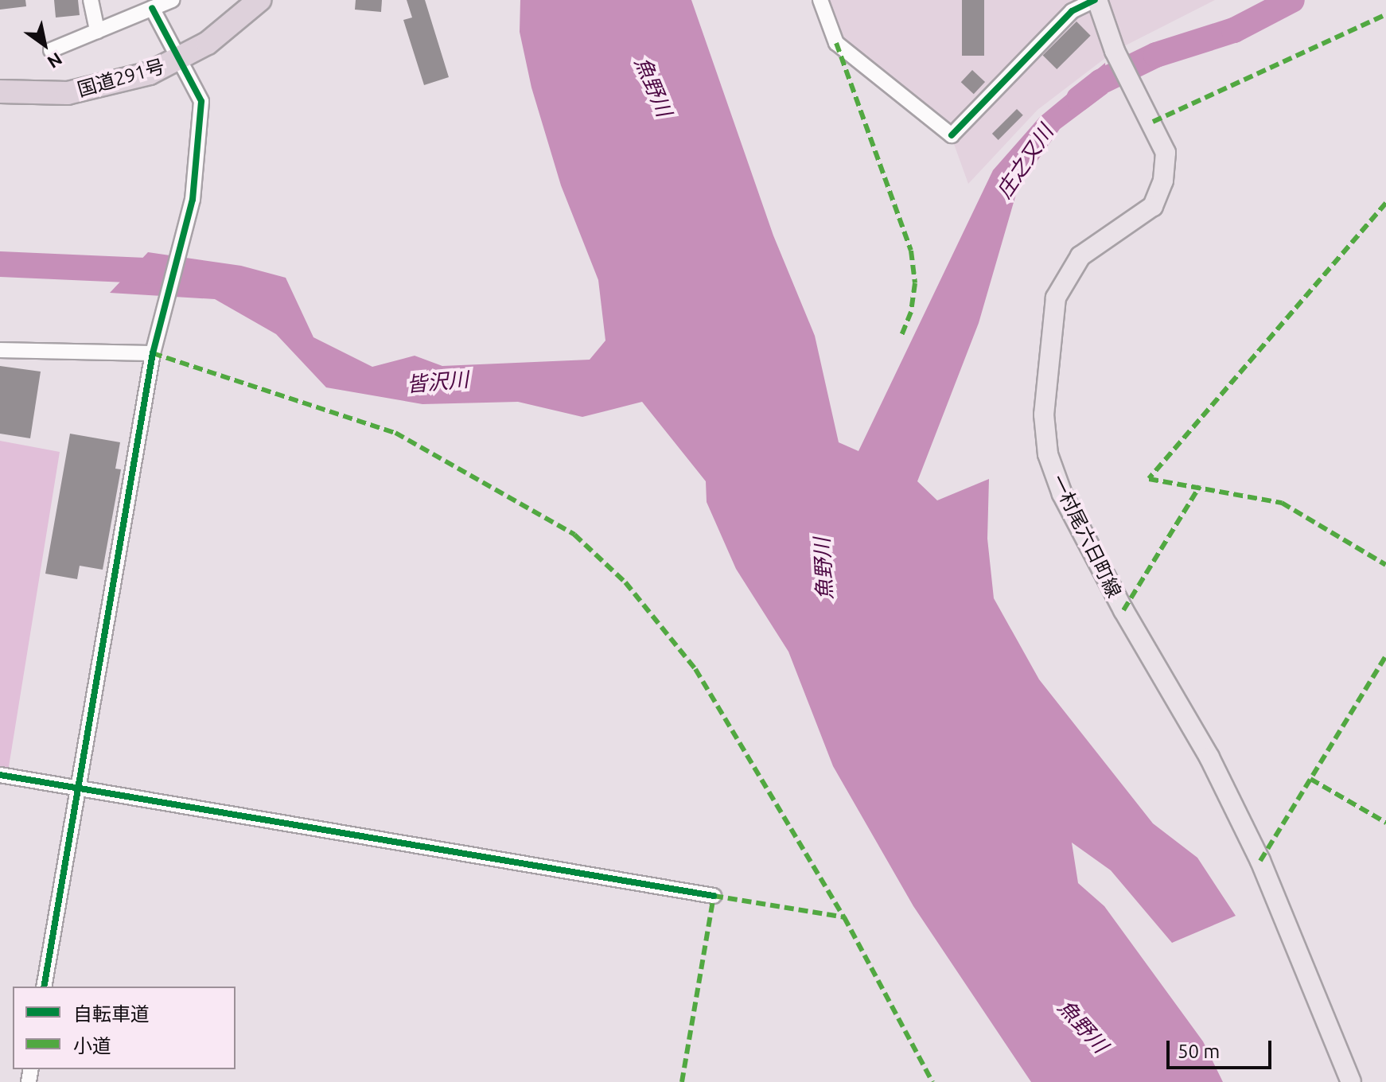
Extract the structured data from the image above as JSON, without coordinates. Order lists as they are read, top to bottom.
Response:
{
  "streets": {
    "highway": ["国道291号"],
    "main road": ["一村尾六日町線"]
  },
  "water": ["魚野川", "庄之又川", "皆沢川"],
  "legend": ["自転車道", "小道"],
  "scale_bar": "50 m",
  "north": "bottom right"
}
